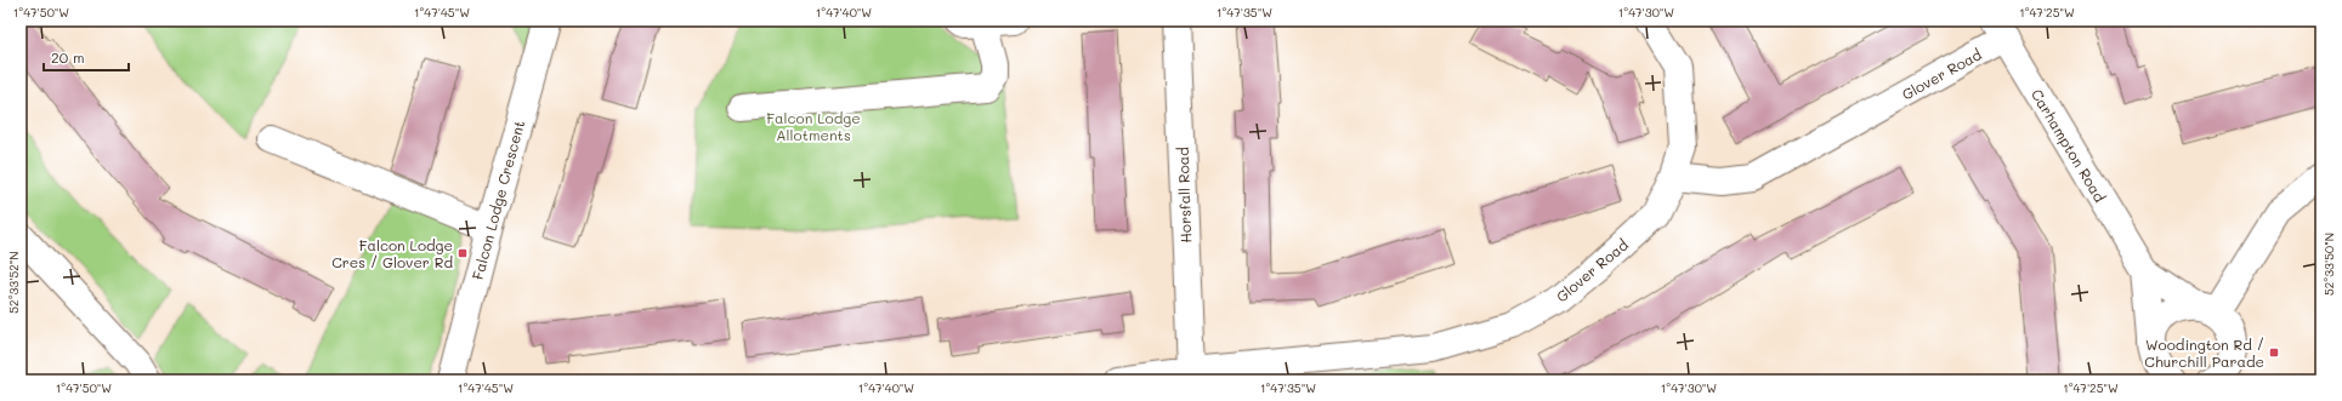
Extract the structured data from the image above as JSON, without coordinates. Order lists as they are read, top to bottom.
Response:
{
  "streets": {
    "street": [
      "Glover Road",
      "Carhampton Road",
      "Horsfall Road",
      "Falcon Lodge Crescent"
    ]
  },
  "crossings": [
    ["Glover Road", "Carhampton Road"],
    ["Glover Road", "Horsfall Road"]
  ],
  "parks": ["Falcon Lodge Allotments"],
  "places": {
    "transit": ["Falcon Lodge Cres / Glover Rd", "Woodington Rd / Churchill Parade"]
  },
  "scale_bar": "20 m",
  "coordinates": [
    "1°47'50\"W",
    "1°47'45\"W",
    "1°47'40\"W",
    "1°47'35\"W",
    "1°47'30\"W",
    "1°47'25\"W",
    "52°33'50\"N",
    "52°33'52\"N"
  ]
}
